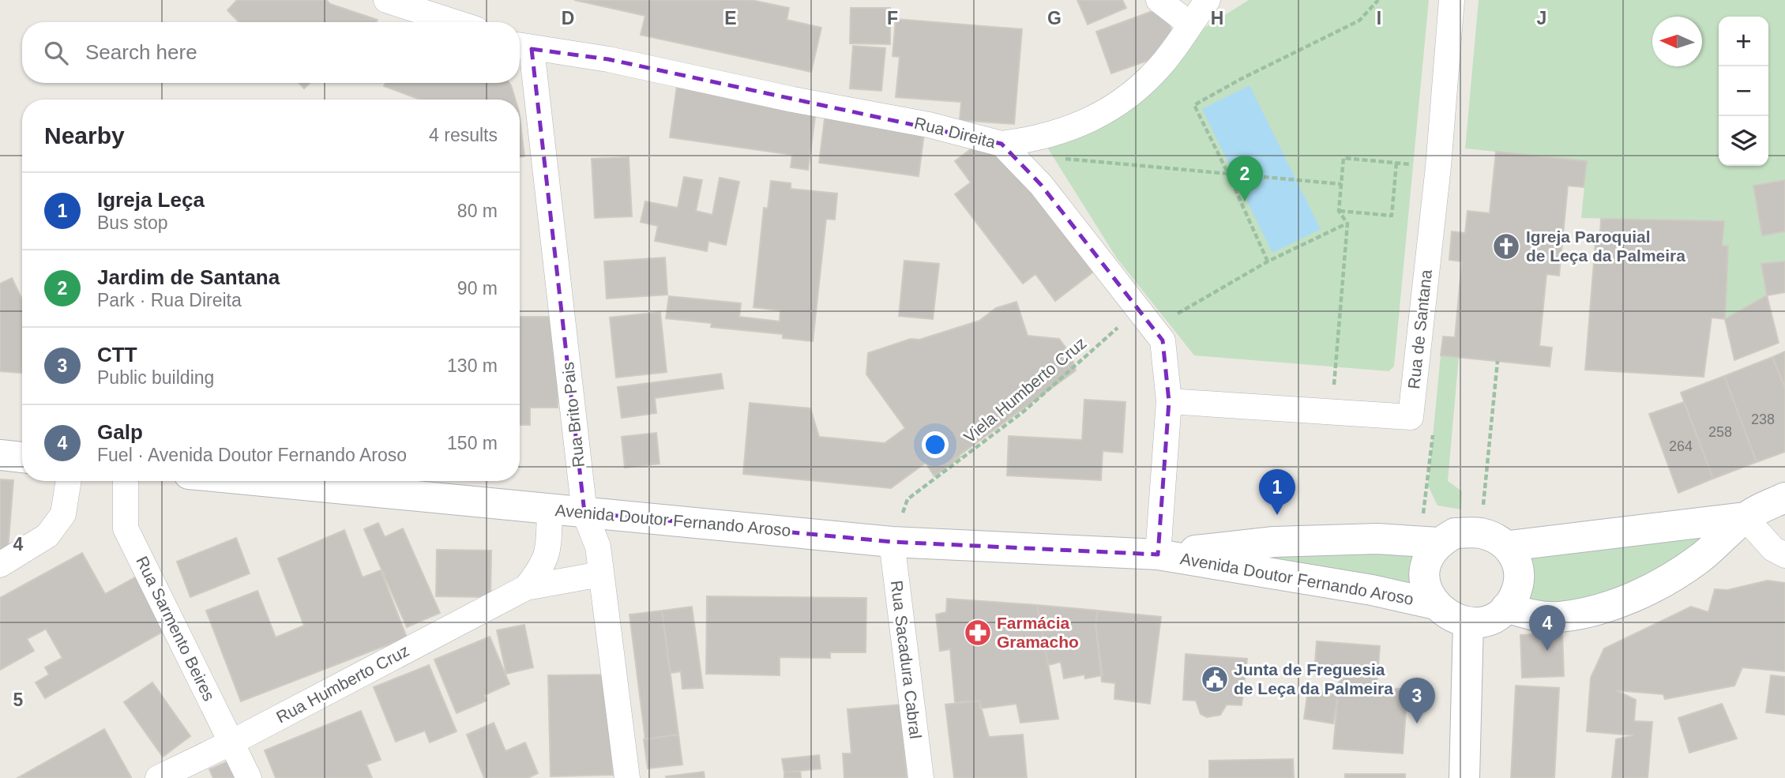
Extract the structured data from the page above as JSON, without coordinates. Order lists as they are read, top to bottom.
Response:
{
  "streets": {
    "main road": ["Avenida Doutor Fernando Aroso"],
    "street": [
      "Rua Direita",
      "Rua de Santana",
      "Rua Brito Pais",
      "Rua Sarmento Beires",
      "Rua Sacadura Cabral",
      "Rua Humberto Cruz"
    ],
    "path": ["Viela Humberto Cruz"]
  },
  "crossings": [
    ["Rua Direita", "Viela Humberto Cruz"],
    ["Rua Direita", "Rua Brito Pais"],
    ["Rua Direita", "Avenida Doutor Fernando Aroso"],
    ["Viela Humberto Cruz", "Avenida Doutor Fernando Aroso"],
    ["Viela Humberto Cruz", "Rua Sacadura Cabral"],
    ["Rua Brito Pais", "Avenida Doutor Fernando Aroso"],
    ["Rua Brito Pais", "Rua Humberto Cruz"],
    ["Avenida Doutor Fernando Aroso", "Rua Sacadura Cabral"],
    ["Avenida Doutor Fernando Aroso", "Rua Humberto Cruz"],
    ["Rua Sarmento Beires", "Rua Humberto Cruz"]
  ],
  "places": {
    "church": ["Igreja Paroquial de Leça da Palmeira"],
    "pharmacy": ["Farmácia Gramacho"],
    "public building": ["Junta de Freguesia de Leça da Palmeira"]
  },
  "house_numbers": ["238", "258", "264"],
  "north": "left",
  "page": {
    "map_buttons": ["+", "−"],
    "search": "Search here",
    "heading": ["Nearby", "4 results"],
    "pins": [
      "2",
      "1",
      "4",
      "3"
    ],
    "list": [
      {
        "mark": "1",
        "name": "Igreja Leça",
        "note": "Bus stop",
        "value": "80 m"
      },
      {
        "mark": "2",
        "name": "Jardim de Santana",
        "note": "Park · Rua Direita",
        "value": "90 m"
      },
      {
        "mark": "3",
        "name": "CTT",
        "note": "Public building",
        "value": "130 m"
      },
      {
        "mark": "4",
        "name": "Galp",
        "note": "Fuel · Avenida Doutor Fernando Aroso",
        "value": "150 m"
      }
    ]
  },
  "grid": {
    "columns": [
      "D",
      "E",
      "F",
      "G",
      "H",
      "I",
      "J"
    ],
    "rows": ["4", "5"]
  }
}
